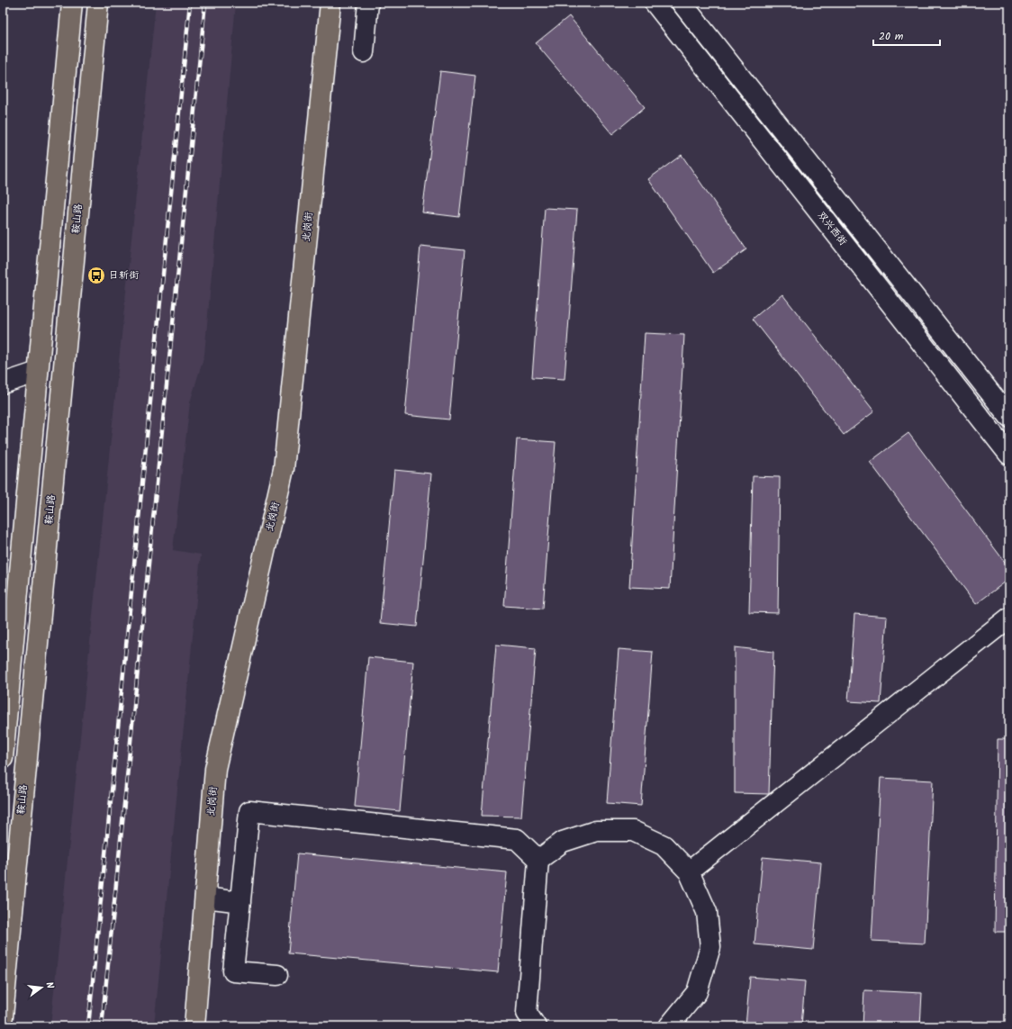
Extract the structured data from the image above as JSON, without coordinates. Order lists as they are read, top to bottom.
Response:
{
  "streets": {
    "main road": ["鞍山路", "北岗街"],
    "street": ["双兴西街"]
  },
  "places": {
    "bus stop": ["日新街"]
  },
  "scale_bar": "20 m",
  "north": "right"
}
